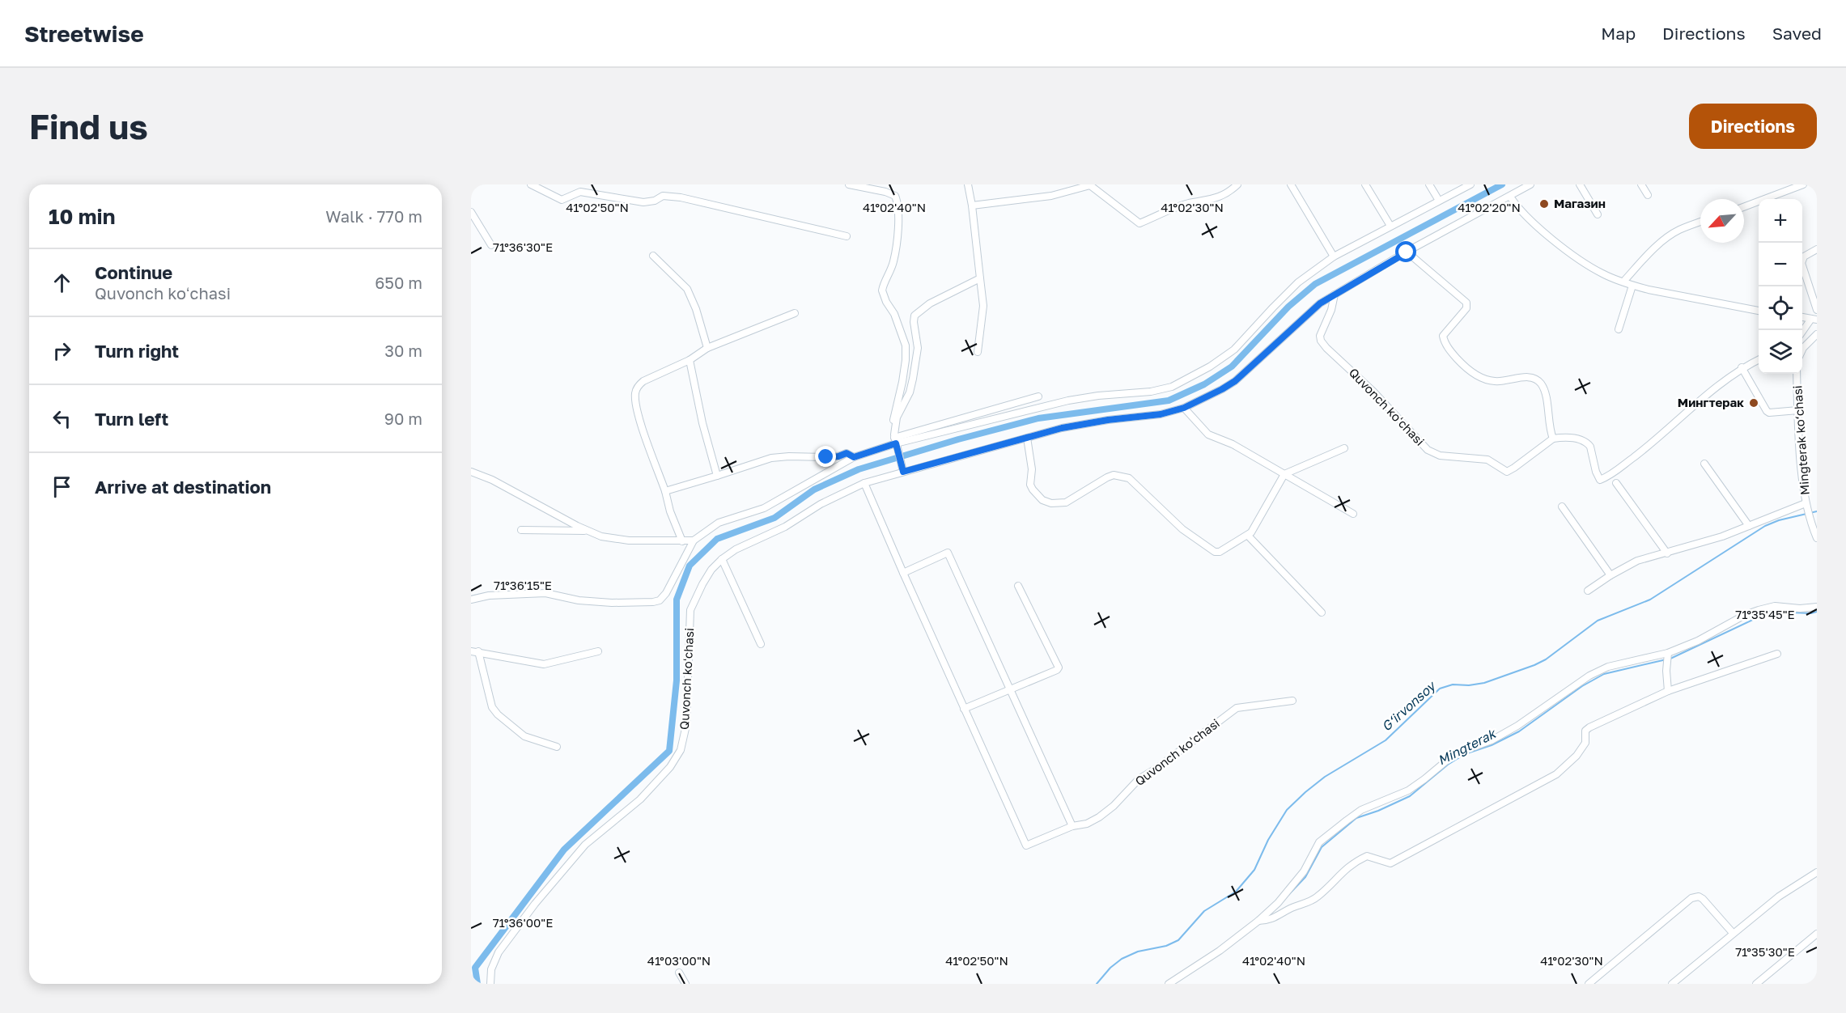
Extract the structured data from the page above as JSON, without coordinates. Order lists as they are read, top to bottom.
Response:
{
  "streets": {
    "street": ["Quvonch koʻchasi", "Mingterak ko‘chasi"]
  },
  "water": ["G‘irvonsoy", "Mingterak"],
  "places": ["Магазин", "Мингтерак"],
  "north": "bottom left",
  "page": {
    "header": "Streetwise",
    "nav": ["Map", "Directions", "Saved"],
    "buttons": "Directions",
    "title": "Find us",
    "heading": ["10 min", "Walk · 770 m"],
    "map_buttons": ["+", "−"],
    "list": [
      ["Continue", "Quvonch koʻchasi", "650 m"],
      ["Turn right", "30 m"],
      ["Turn left", "90 m"],
      "Arrive at destination"
    ]
  },
  "coordinates": [
    "41°02'50\"N",
    "41°02'40\"N",
    "41°02'30\"N",
    "41°02'20\"N",
    "71°36'30\"E",
    "71°36'15\"E",
    "71°35'45\"E",
    "71°36'00\"E",
    "71°35'30\"E",
    "41°03'00\"N"
  ]
}
